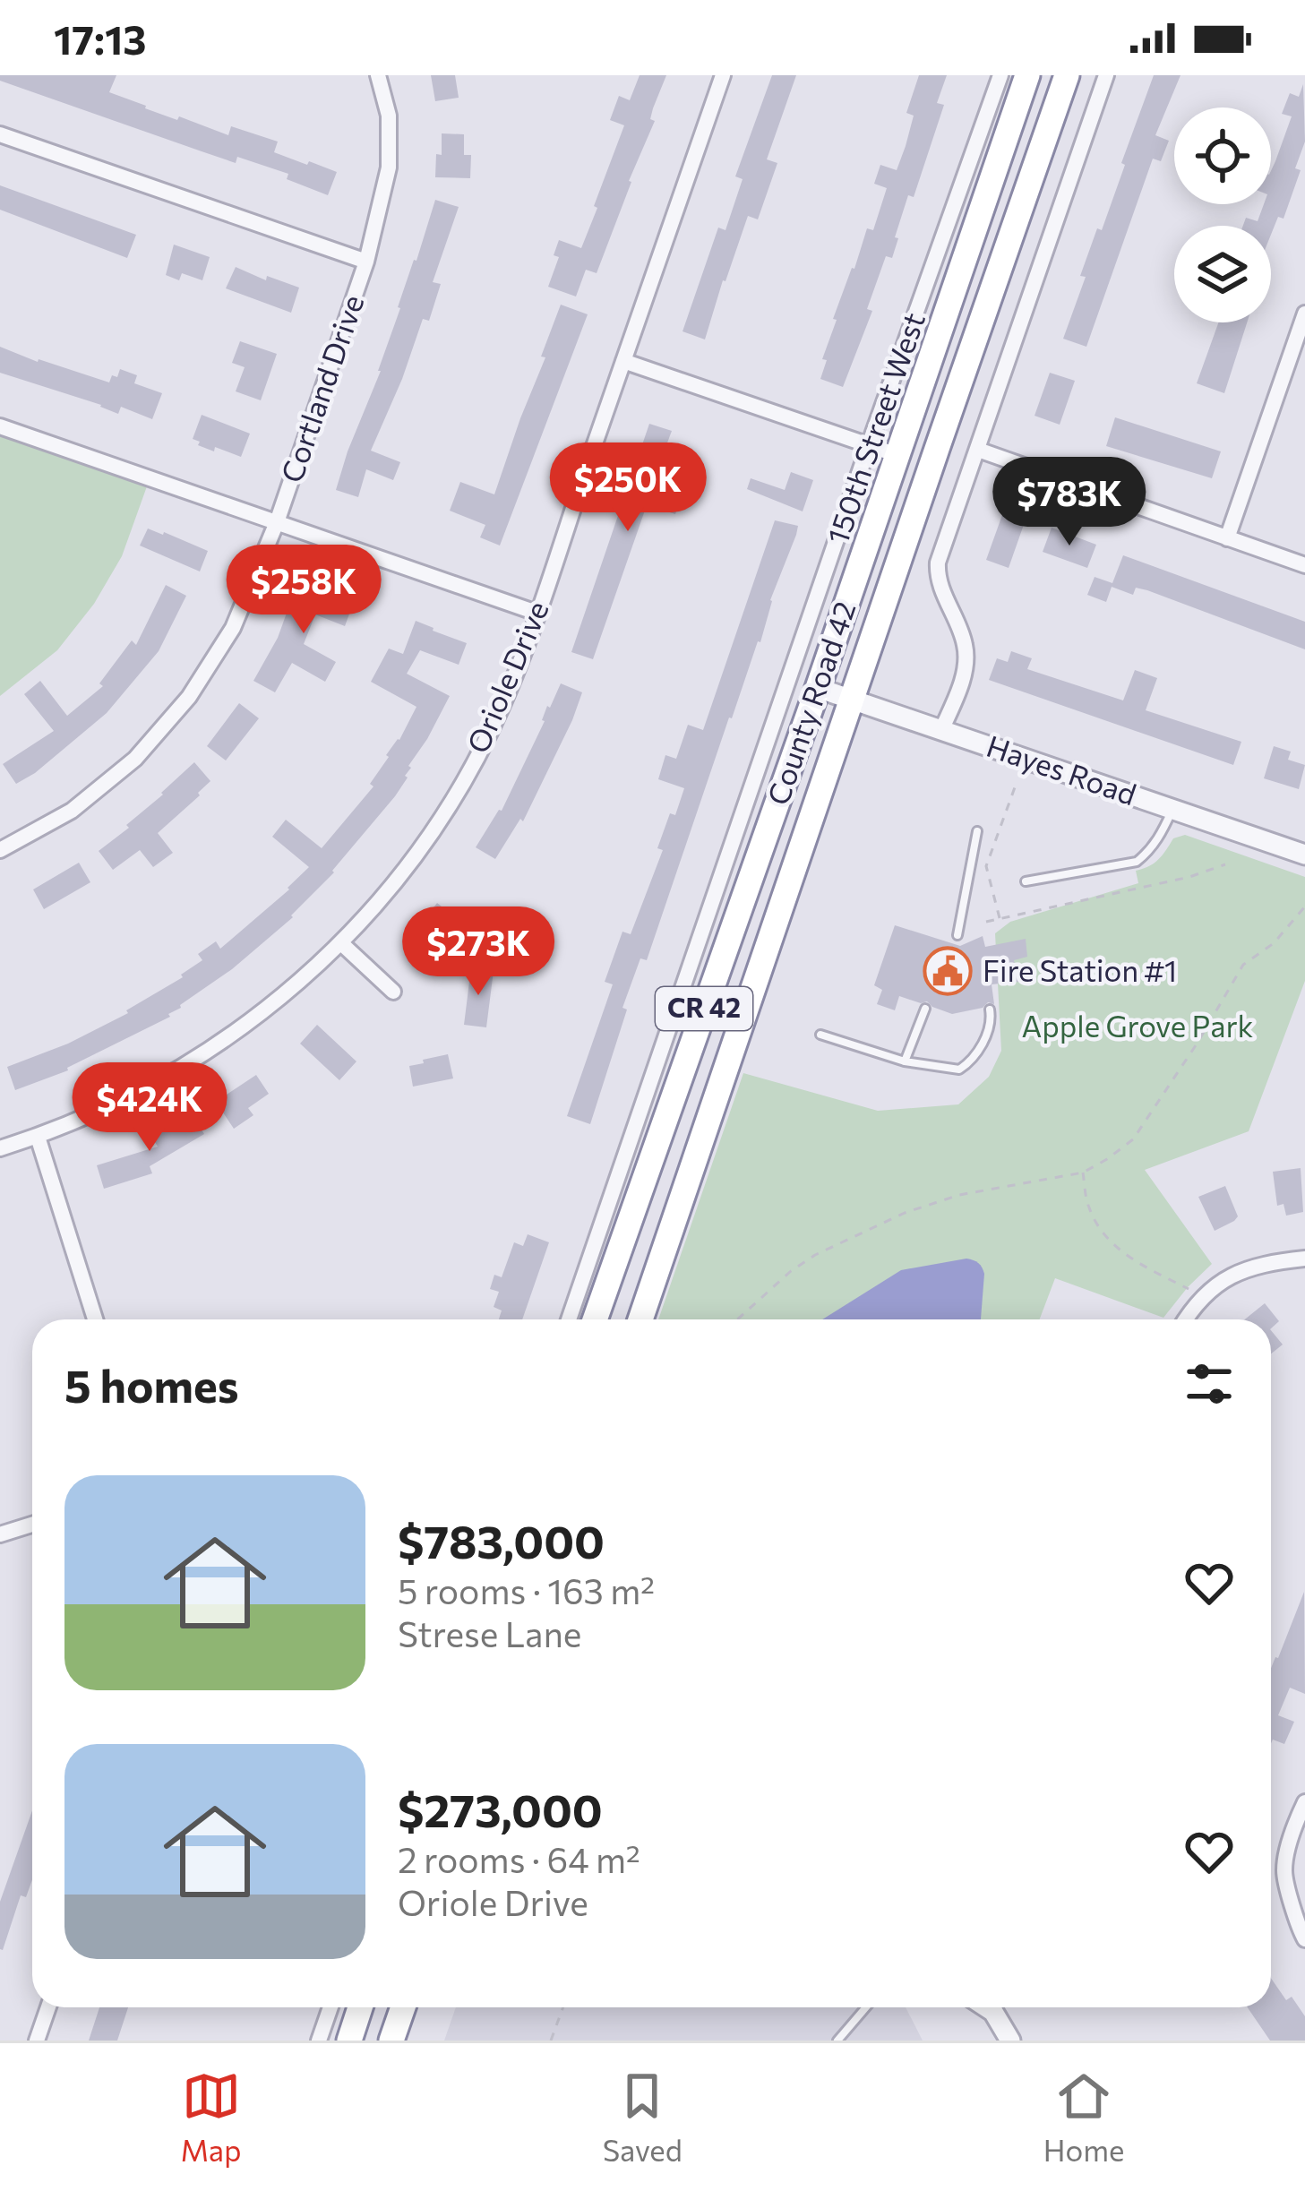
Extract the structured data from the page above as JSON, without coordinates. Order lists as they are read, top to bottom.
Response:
{
  "streets": {
    "highway": ["County Road 42", "CR 42"],
    "street": [
      "Cortland Drive",
      "150th Street West",
      "Oriole Drive",
      "Hayes Road"
    ]
  },
  "crossings": [
    ["County Road 42", "Hayes Road"]
  ],
  "parks": ["Apple Grove Park"],
  "places": {
    "public building": ["Fire Station #1"]
  },
  "page": {
    "status": "17:13",
    "price": [
      "$250K",
      "$783K",
      "$258K",
      "$273K",
      "$424K"
    ],
    "heading": "5 homes",
    "list": [
      {
        "name": "$783,000",
        "note": "5 rooms · 163 m² · Strese Lane"
      },
      {
        "name": "$273,000",
        "note": "2 rooms · 64 m² · Oriole Drive"
      }
    ],
    "tabs": ["Map", "Saved", "Home"]
  }
}
